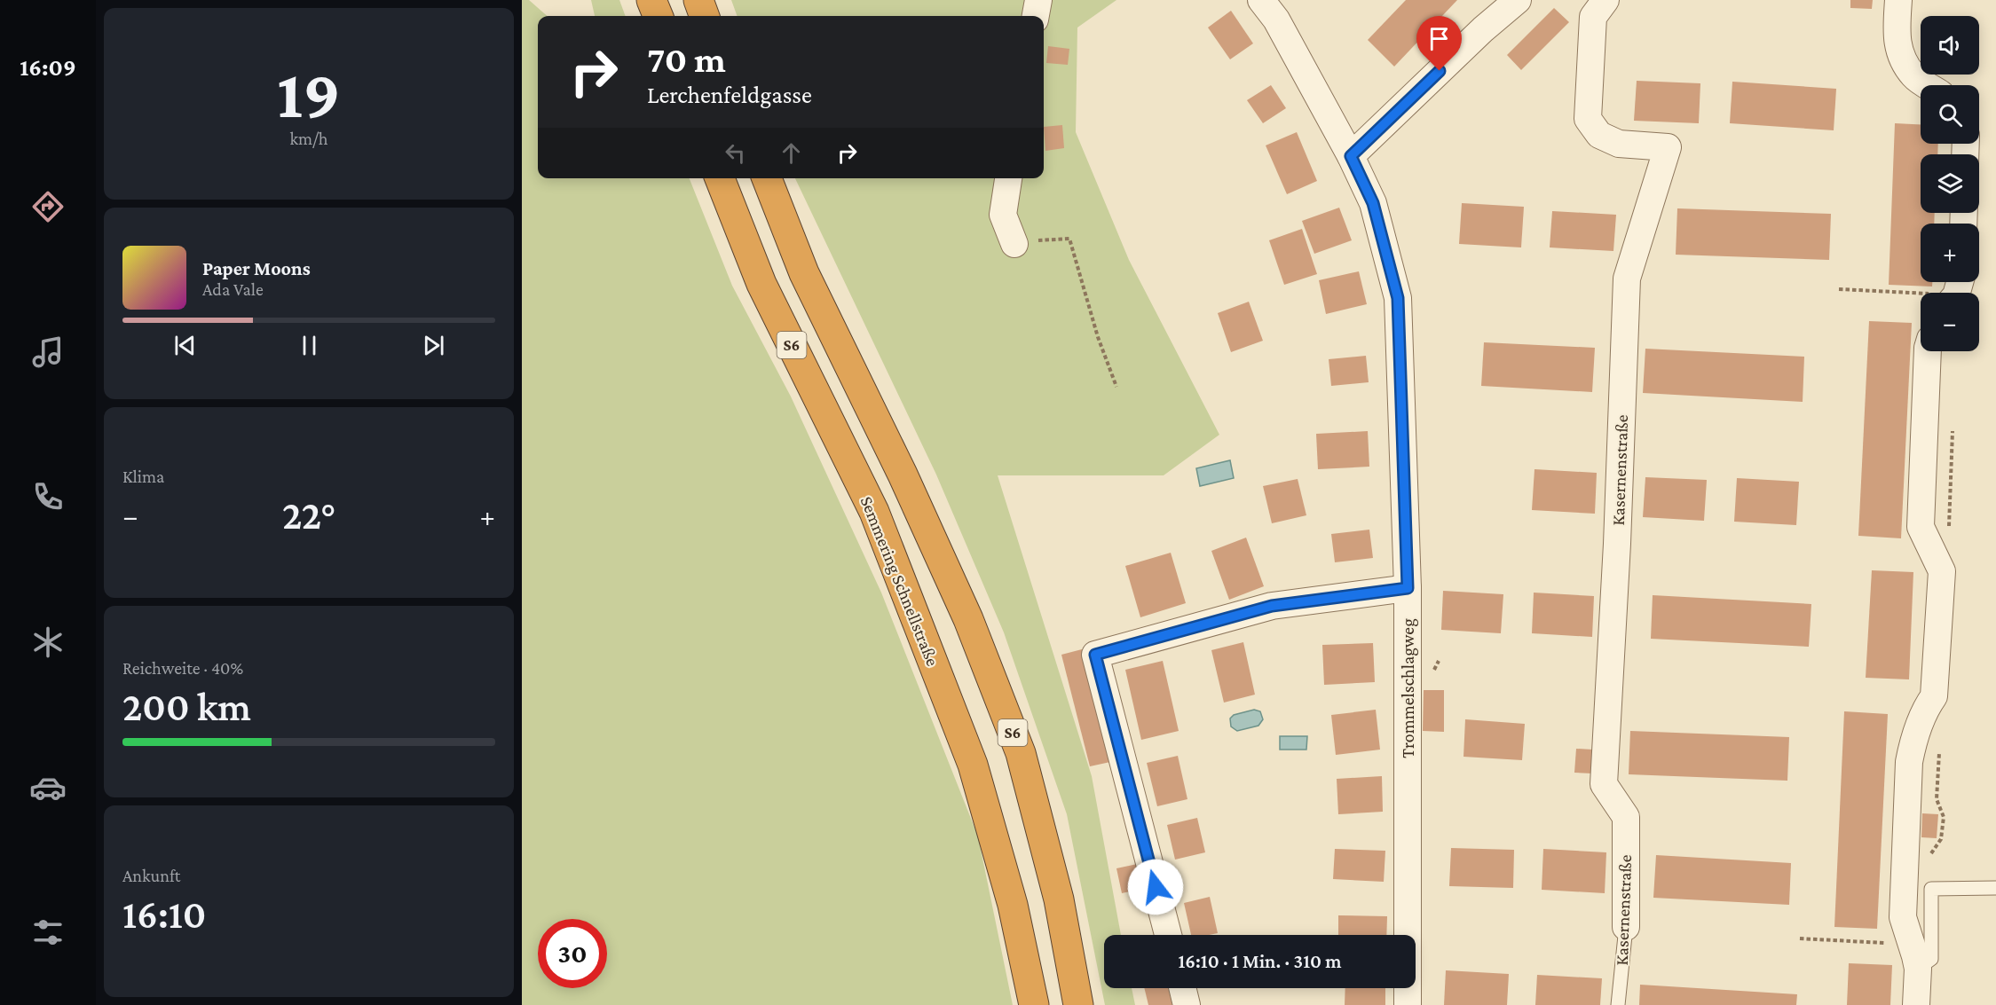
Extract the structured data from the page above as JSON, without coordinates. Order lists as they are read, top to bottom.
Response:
{
  "streets": {
    "highway": ["S6", "Semmering Schnellstraße"],
    "street": ["Kasernenstraße", "Trommelschlagweg"]
  },
  "page": {
    "tabs": "16:09",
    "tile": [
      ["19", "km/h"],
      "Klima",
      ["Reichweite · 40%", "200 km"],
      ["Ankunft", "16:10"]
    ],
    "map_buttons": ["+", "−"],
    "turn": ["70 m", "Lerchenfeldgasse"],
    "song": ["Paper Moons", "Ada Vale"],
    "heat": ["−", "22°", "+"],
    "limit": "30",
    "trip": "16:10 · 1 Min. · 310 m"
  }
}
